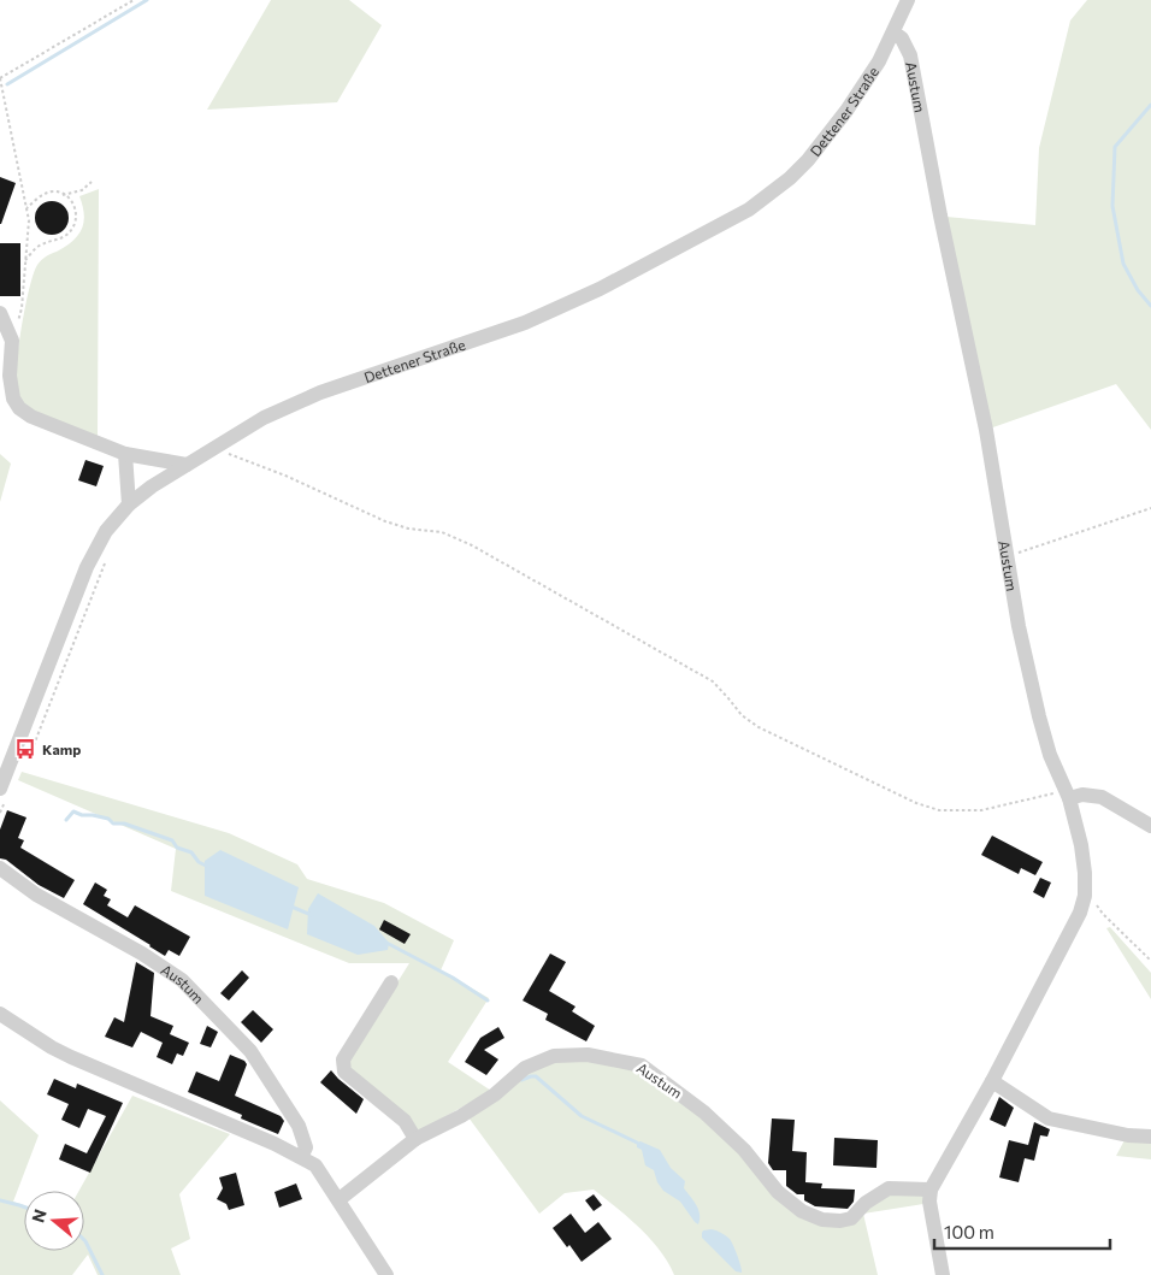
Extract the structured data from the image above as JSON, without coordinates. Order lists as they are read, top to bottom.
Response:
{
  "streets": {
    "street": ["Austum", "Dettener Straße"]
  },
  "crossings": [
    ["Austum", "Dettener Straße"]
  ],
  "places": {
    "bus stop": ["Kamp"]
  },
  "scale_bar": "100 m",
  "north": "left"
}
